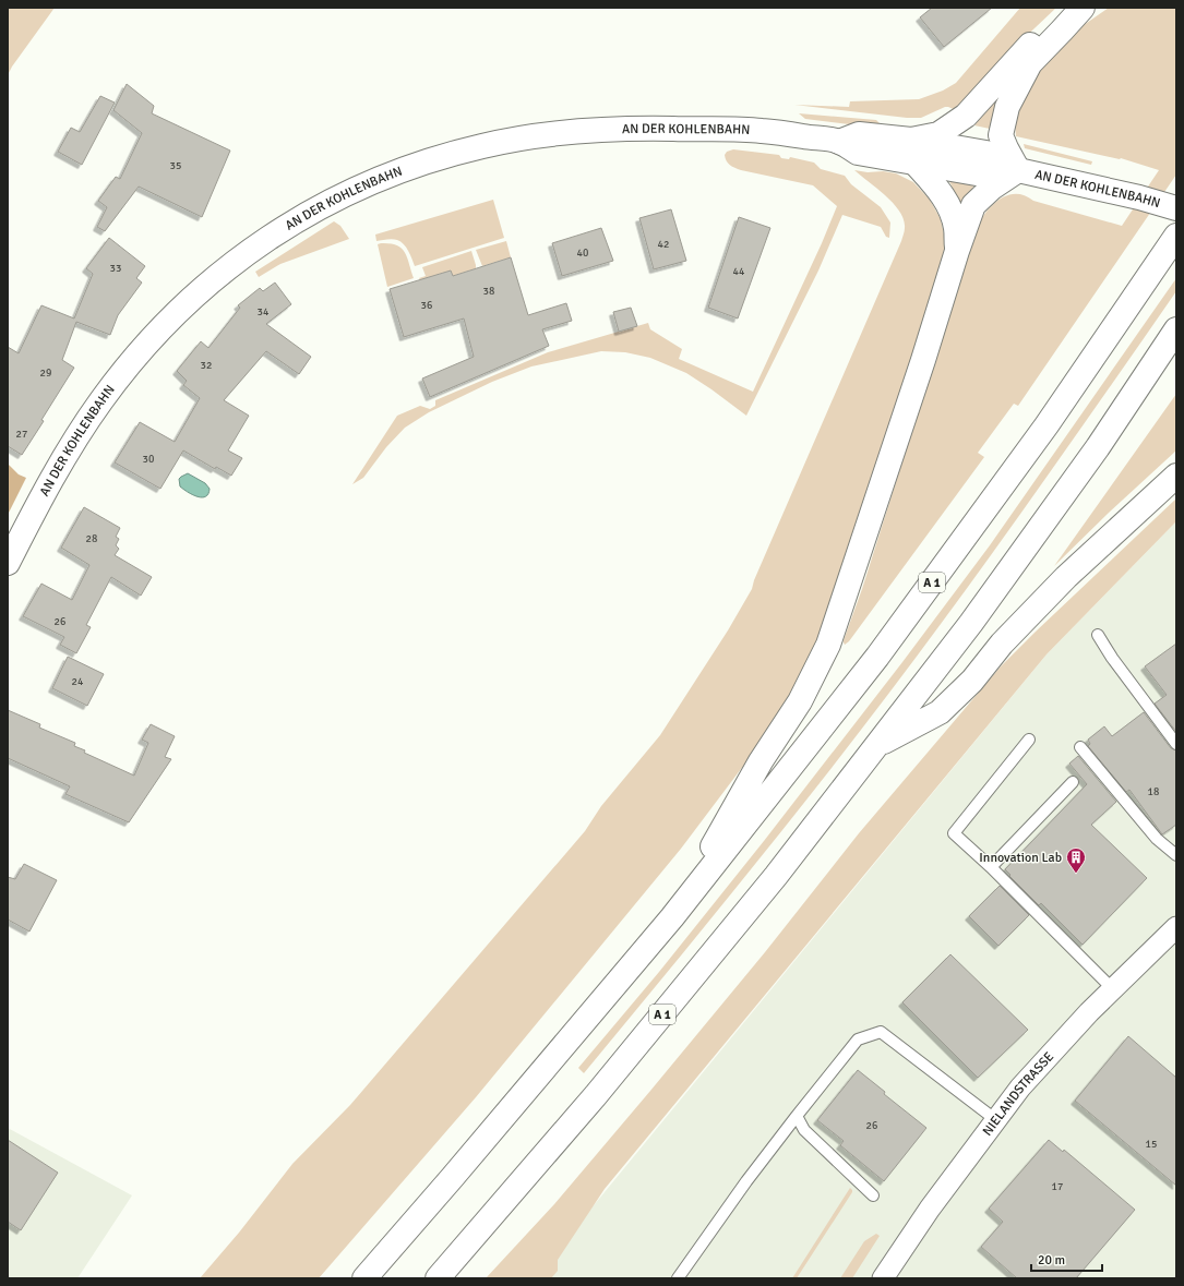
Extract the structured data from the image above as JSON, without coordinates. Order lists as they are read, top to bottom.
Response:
{
  "streets": {
    "main road": ["AN DER KOHLENBAHN", "A 1"],
    "street": ["NIELANDSTRASSE"]
  },
  "places": {
    "building": ["Innovation Lab"]
  },
  "house_numbers": [
    "35",
    "42",
    "40",
    "33",
    "44",
    "38",
    "36",
    "34",
    "32",
    "29",
    "27",
    "30",
    "28",
    "26",
    "24",
    "18",
    "26",
    "15",
    "17"
  ],
  "scale_bar": "20 m"
}
